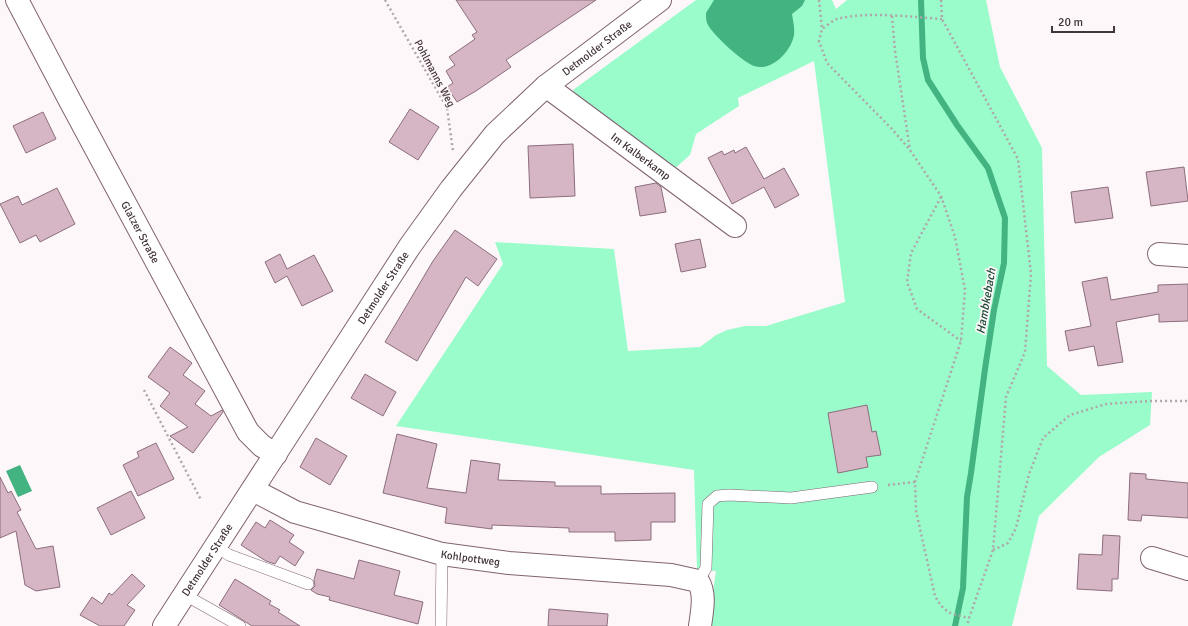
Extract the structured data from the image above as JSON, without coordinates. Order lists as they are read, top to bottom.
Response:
{
  "streets": {
    "street": [
      "Detmolder Straße",
      "Im Kalberkamp",
      "Glatzer Straße",
      "Kohlpottweg"
    ],
    "path": ["Pohlmanns Weg"]
  },
  "crossings": [
    ["Detmolder Straße", "Im Kalberkamp"],
    ["Detmolder Straße", "Glatzer Straße"],
    ["Detmolder Straße", "Kohlpottweg"]
  ],
  "water": ["Hambkebach"],
  "scale_bar": "20 m"
}
